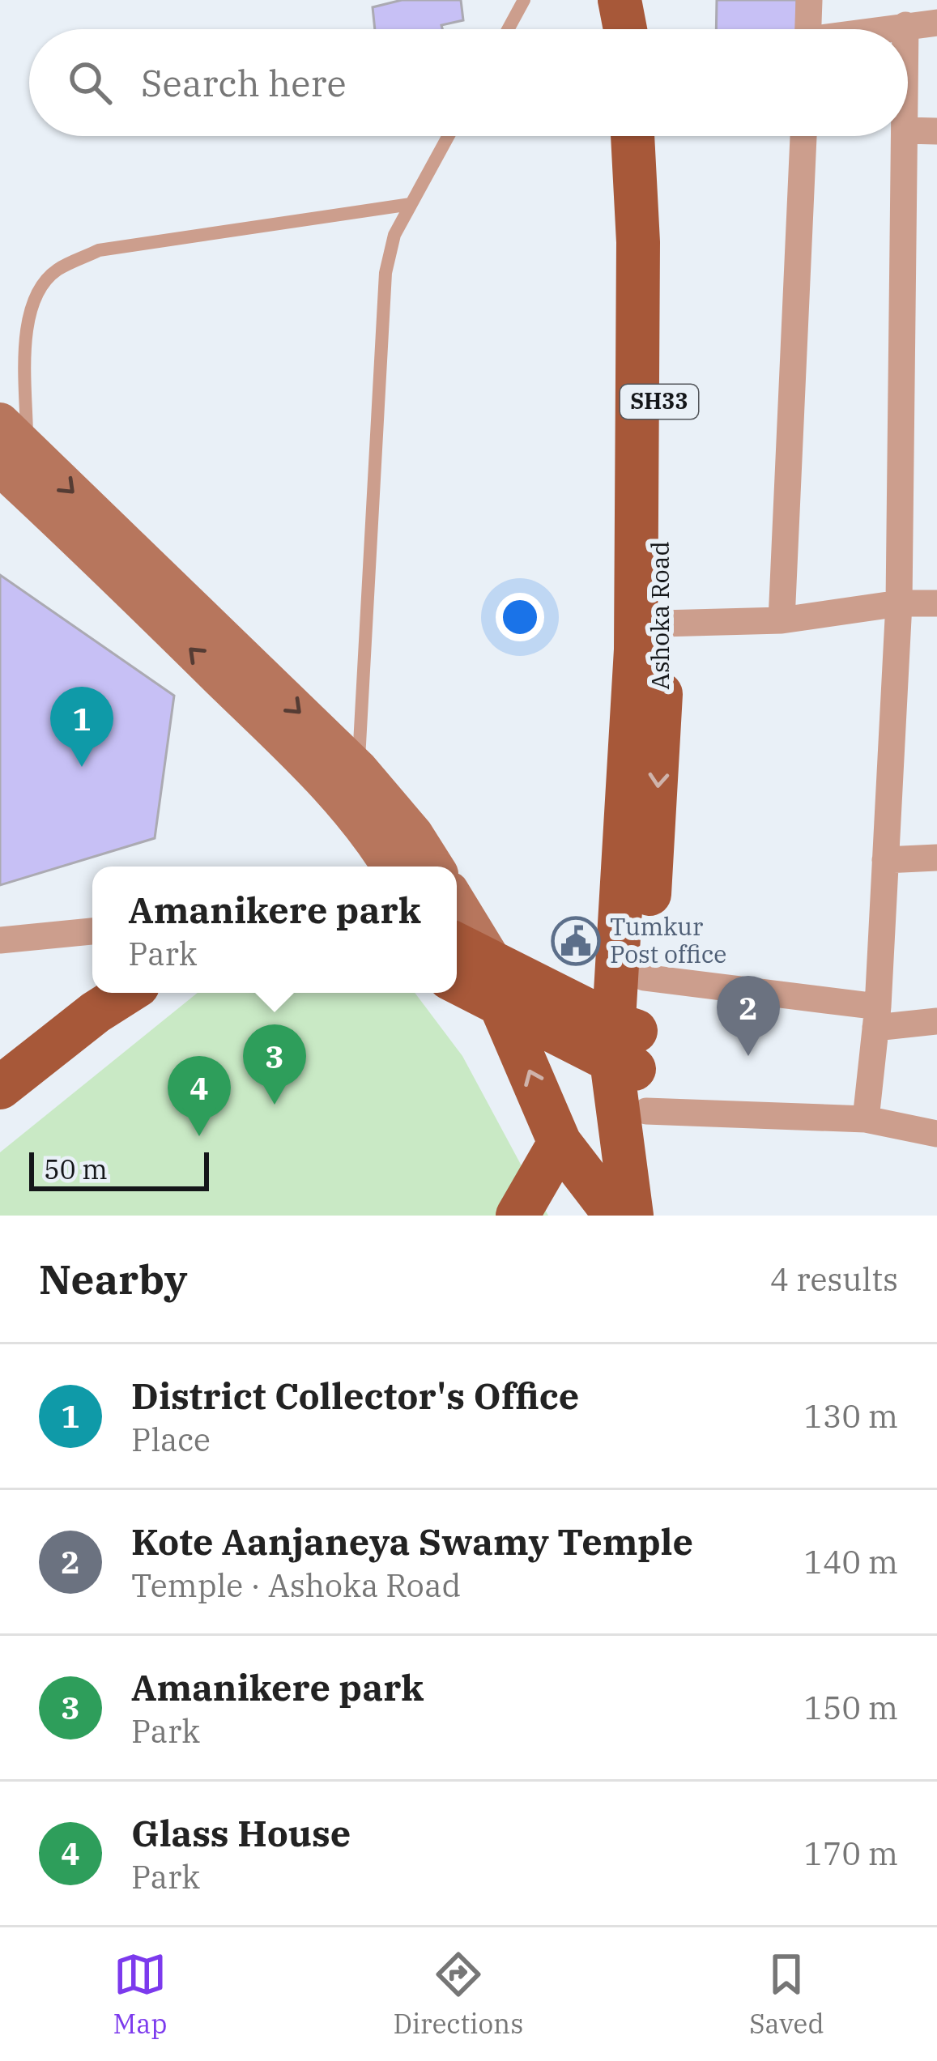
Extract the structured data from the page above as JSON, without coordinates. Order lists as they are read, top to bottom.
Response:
{
  "streets": {
    "main road": ["SH33", "Ashoka Road"]
  },
  "crossings": [
    ["SH33", "Ashoka Road"]
  ],
  "places": {
    "public building": ["Tumkur Post office"]
  },
  "scale_bar": "50 m",
  "page": {
    "search": "Search here",
    "pins": [
      "1",
      "2",
      "3",
      "4"
    ],
    "popup": ["Amanikere park", "Park"],
    "scale": "50 m",
    "heading": ["Nearby", "4 results"],
    "list": [
      {
        "mark": "1",
        "name": "District Collector's Office",
        "note": "Place",
        "value": "130 m"
      },
      {
        "mark": "2",
        "name": "Kote Aanjaneya Swamy Temple",
        "note": "Temple · Ashoka Road",
        "value": "140 m"
      },
      {
        "mark": "3",
        "name": "Amanikere park",
        "note": "Park",
        "value": "150 m"
      },
      {
        "mark": "4",
        "name": "Glass House",
        "note": "Park",
        "value": "170 m"
      }
    ],
    "nav": ["Map", "Directions", "Saved"]
  }
}
